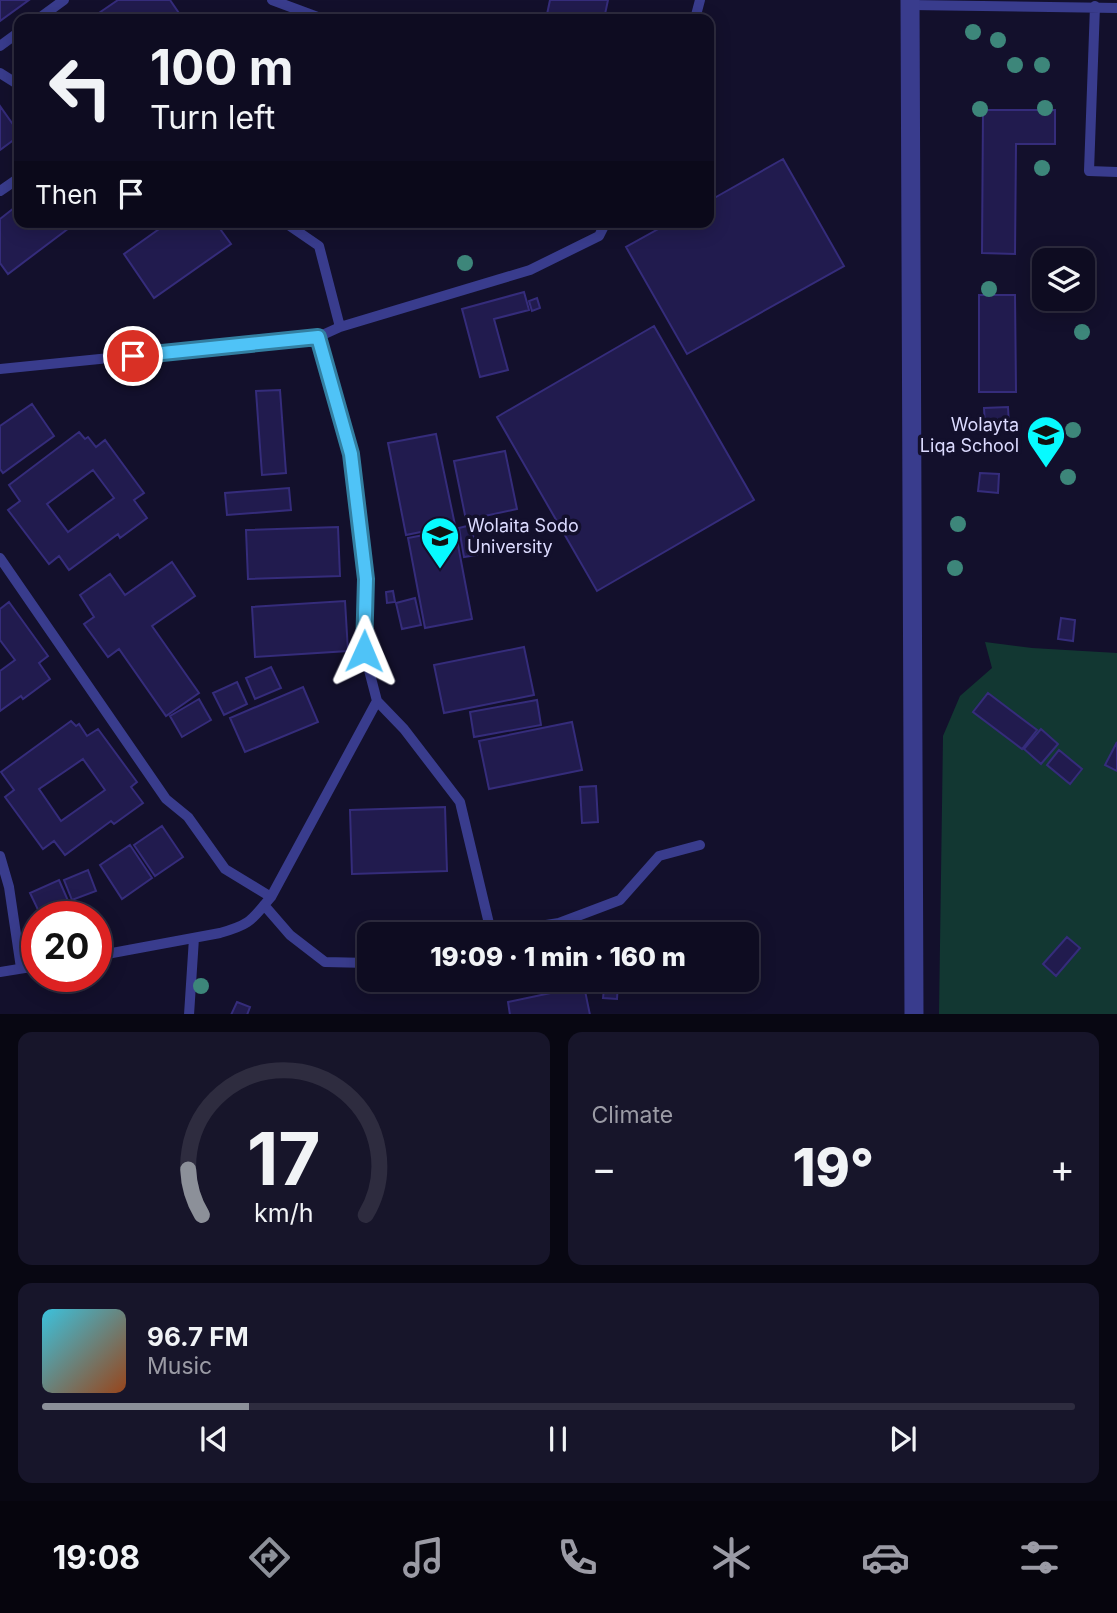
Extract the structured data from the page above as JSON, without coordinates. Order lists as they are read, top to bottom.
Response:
{
  "places": {
    "school or university": ["Wolayta Liqa School", "Wolaita Sodo University"]
  },
  "page": {
    "turn": ["100 m", "Turn left"],
    "then": "Then",
    "limit": "20",
    "trip": "19:09 · 1 min · 160 m",
    "tile": "Climate",
    "heat": ["−", "19°", "+"],
    "song": ["96.7 FM", "Music"],
    "tabs": "19:08",
    "gauge": ["17", "km/h"]
  }
}
